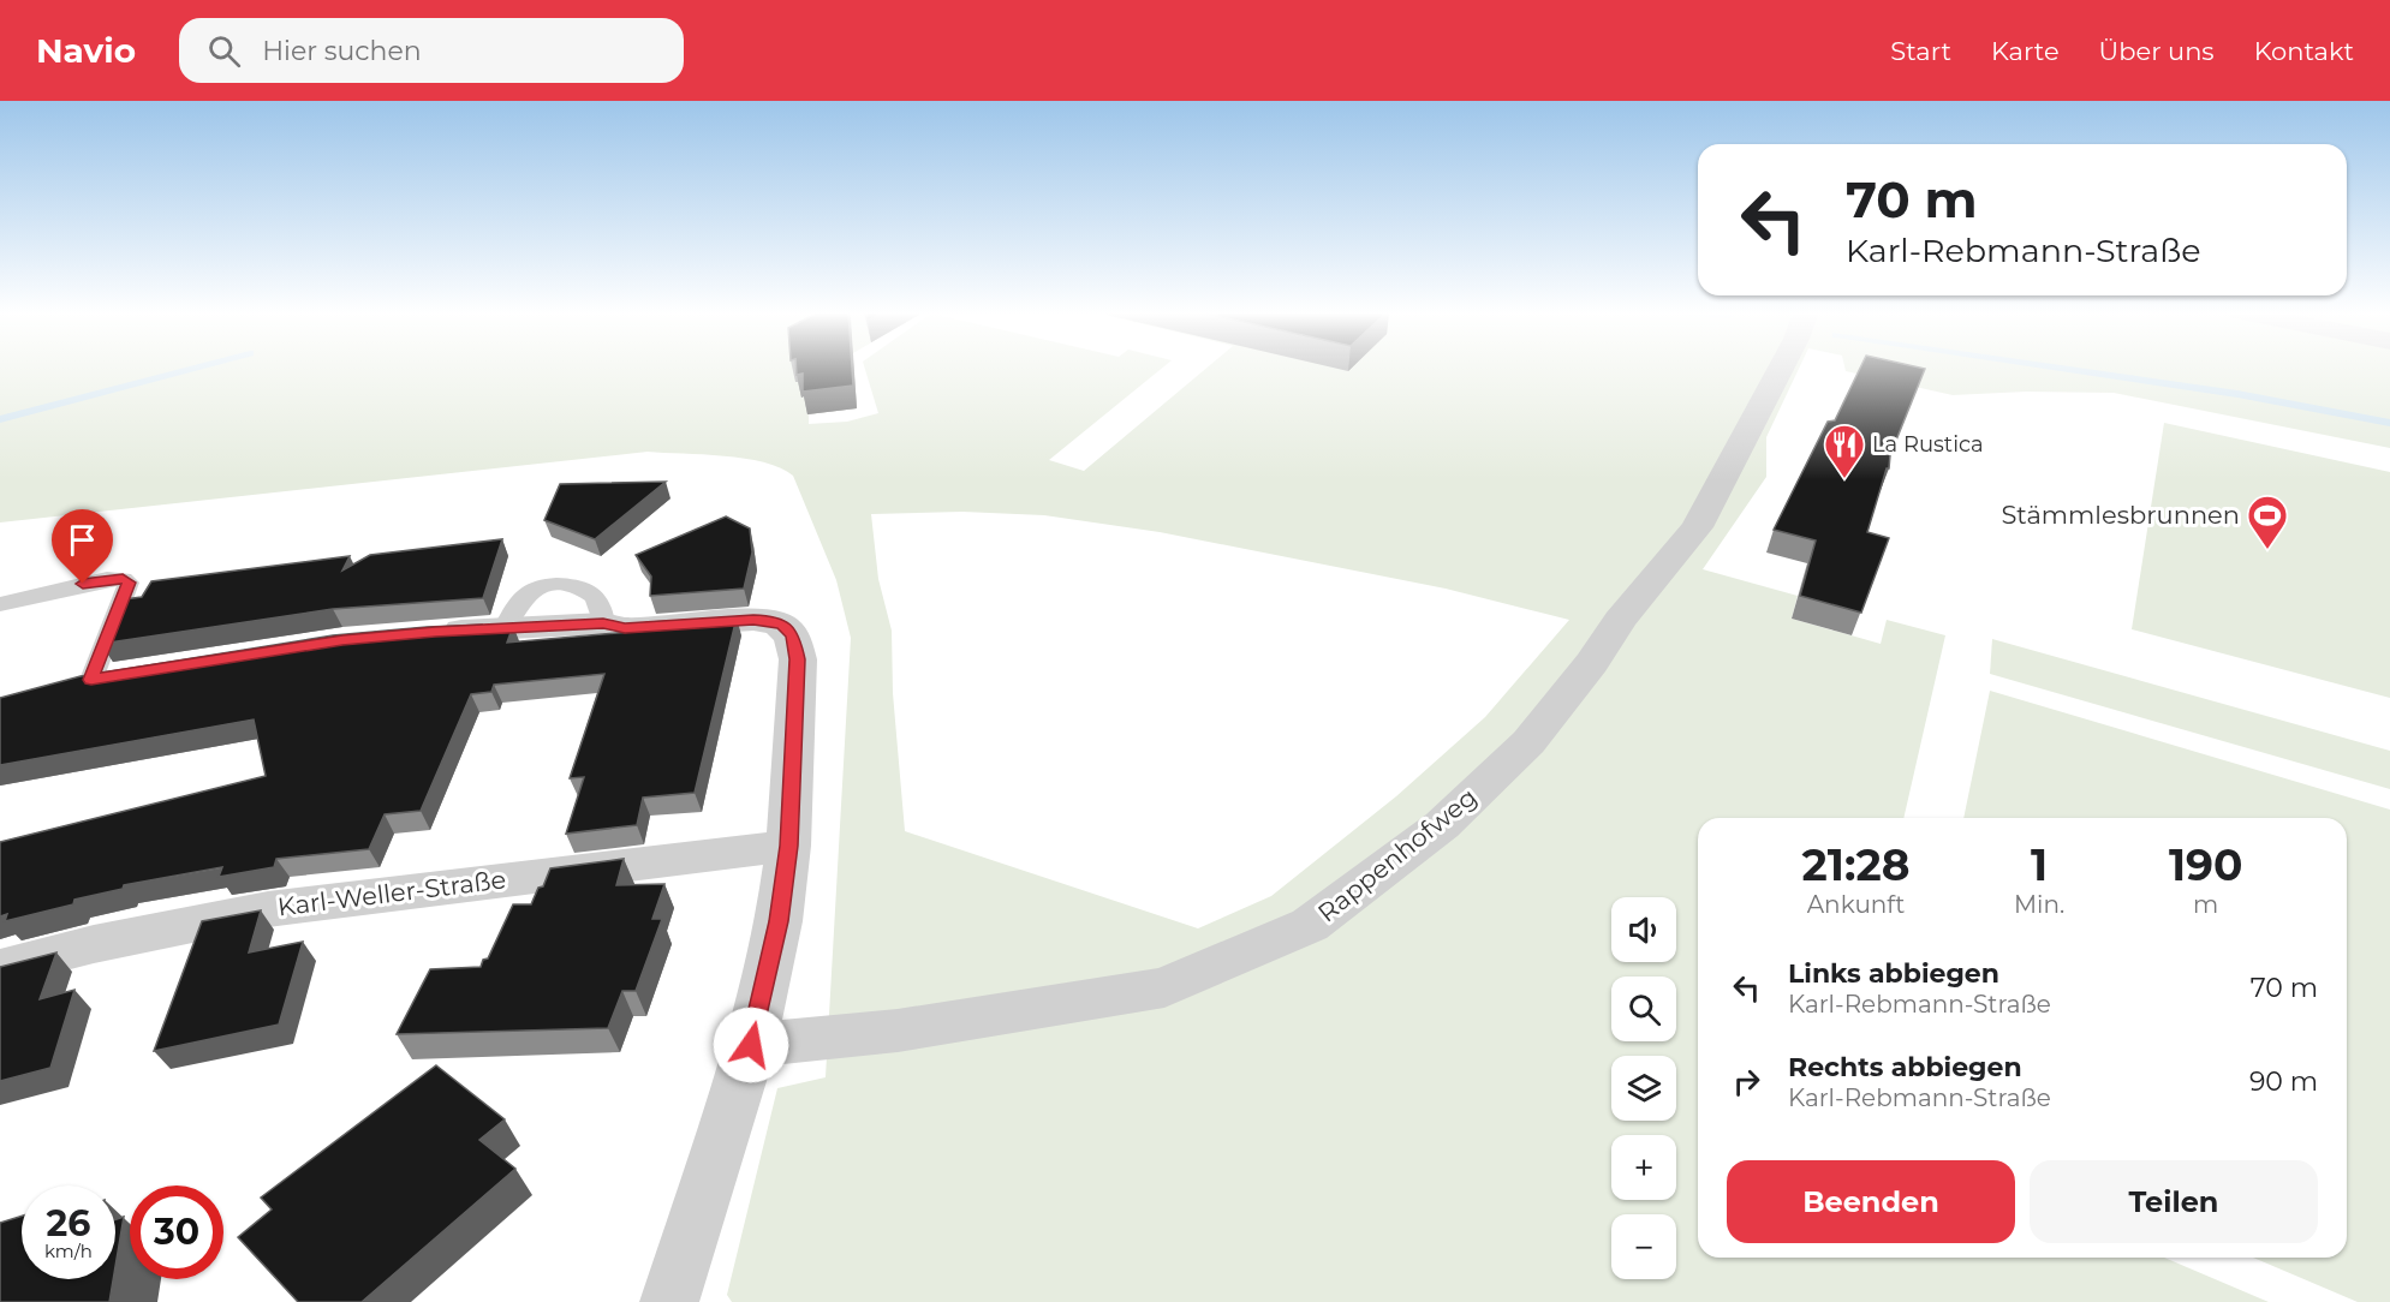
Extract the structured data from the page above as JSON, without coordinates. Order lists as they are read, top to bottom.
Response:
{
  "streets": {
    "street": ["Rappenhofweg", "Karl-Weller-Straße"]
  },
  "places": {
    "restaurant": ["La Rustica"],
    "sports": ["Stämmlesbrunnen"]
  },
  "page": {
    "header": "Navio",
    "search": "Hier suchen",
    "nav": [
      "Start",
      "Karte",
      "Über uns",
      "Kontakt"
    ],
    "turn": ["70 m", "Karl-Rebmann-Straße"],
    "eta": [
      "21:28",
      "Ankunft",
      "1",
      "Min.",
      "190",
      "m"
    ],
    "map_buttons": ["+", "−"],
    "list": [
      {
        "name": "Links abbiegen",
        "note": "Karl-Rebmann-Straße",
        "value": "70 m"
      },
      {
        "name": "Rechts abbiegen",
        "note": "Karl-Rebmann-Straße",
        "value": "90 m"
      }
    ],
    "buttons": ["Beenden", "Teilen"],
    "speed": "26 km/h",
    "limit": "30"
  }
}
